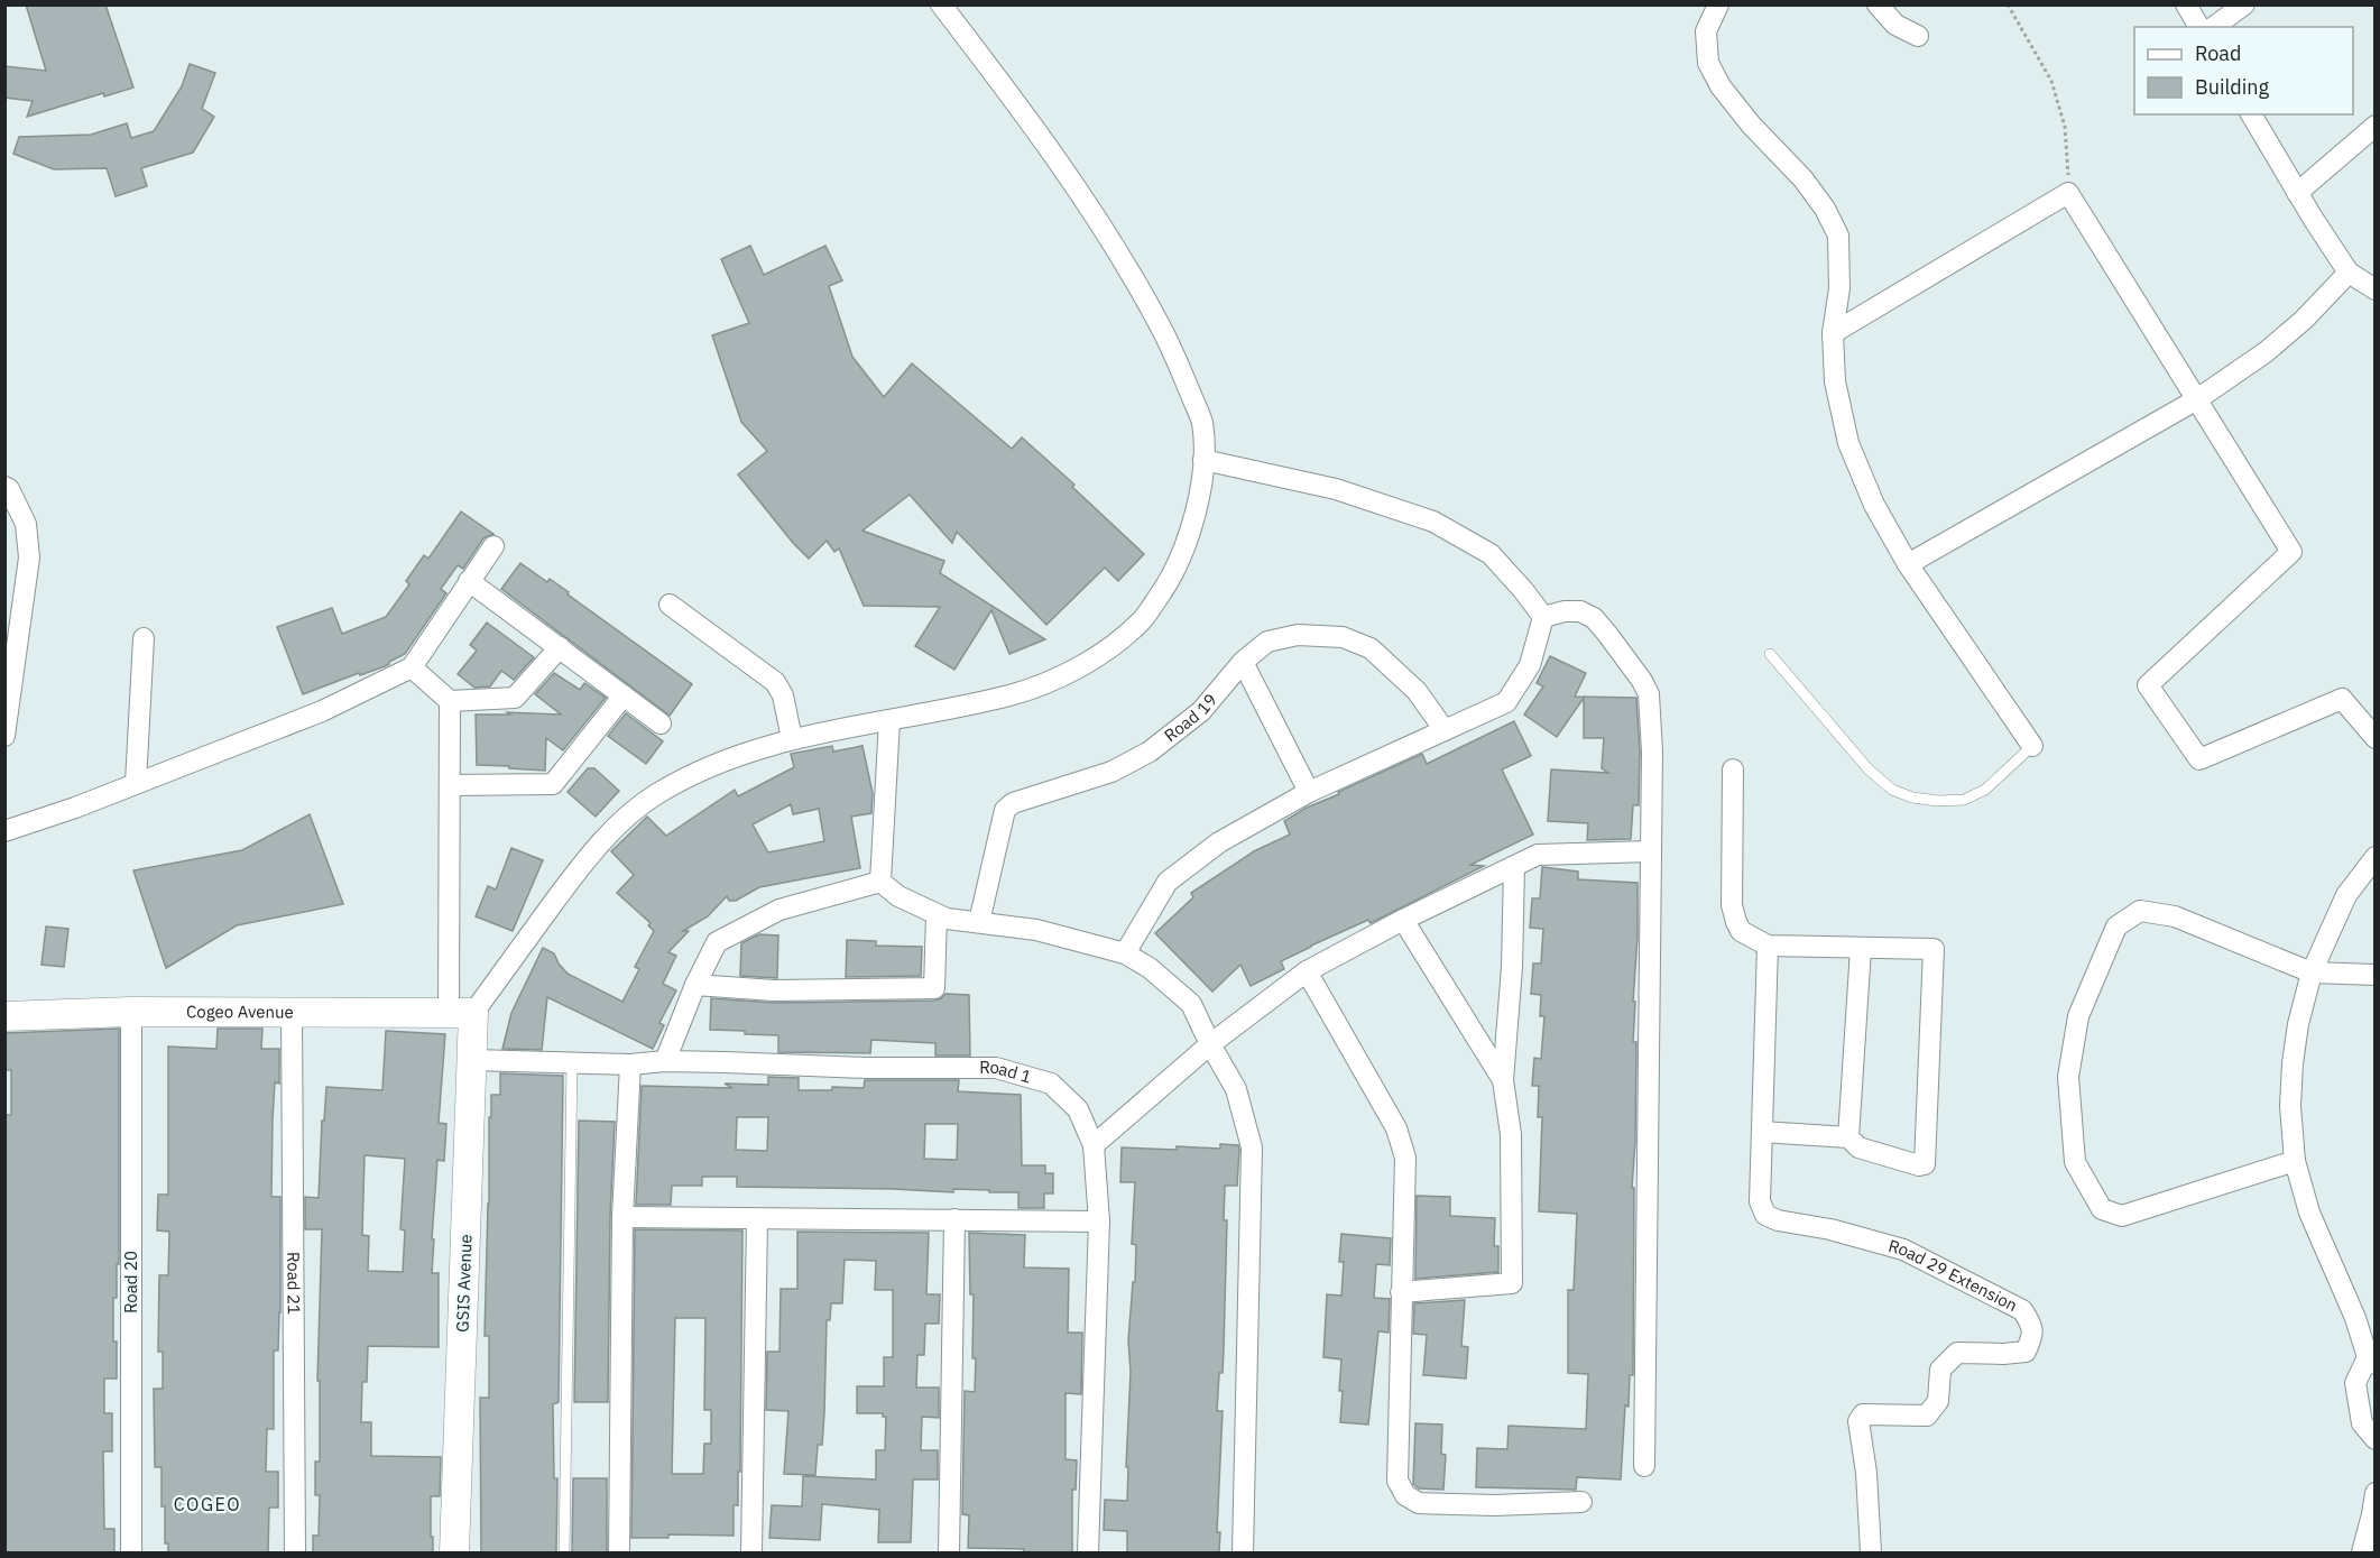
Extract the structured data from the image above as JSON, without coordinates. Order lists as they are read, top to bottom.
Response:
{
  "streets": {
    "street": [
      "Road 19",
      "Cogeo Avenue",
      "Road 1",
      "Road 29 Extension",
      "Road 20",
      "Road 21",
      "GSIS Avenue"
    ]
  },
  "crossings": [
    ["Cogeo Avenue", "Road 20"],
    ["Cogeo Avenue", "Road 21"],
    ["Cogeo Avenue", "GSIS Avenue"],
    ["Road 1", "GSIS Avenue"]
  ],
  "districts": ["COGEO"],
  "legend": ["Road", "Building"]
}
